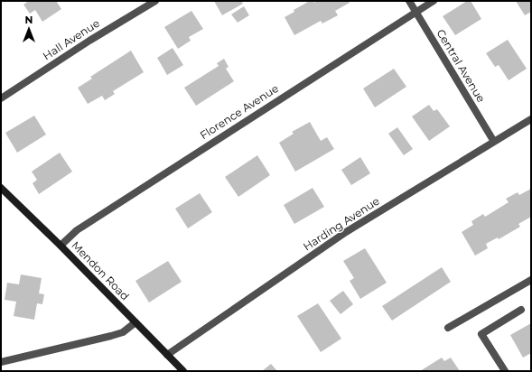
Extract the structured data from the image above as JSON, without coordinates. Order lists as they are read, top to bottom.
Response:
{
  "streets": {
    "street": [
      "Hall Avenue",
      "Central Avenue",
      "Florence Avenue",
      "Harding Avenue",
      "Mendon Road"
    ]
  },
  "crossings": [
    ["Central Avenue", "Florence Avenue"],
    ["Central Avenue", "Harding Avenue"],
    ["Florence Avenue", "Mendon Road"],
    ["Harding Avenue", "Mendon Road"]
  ],
  "north": "top"
}
